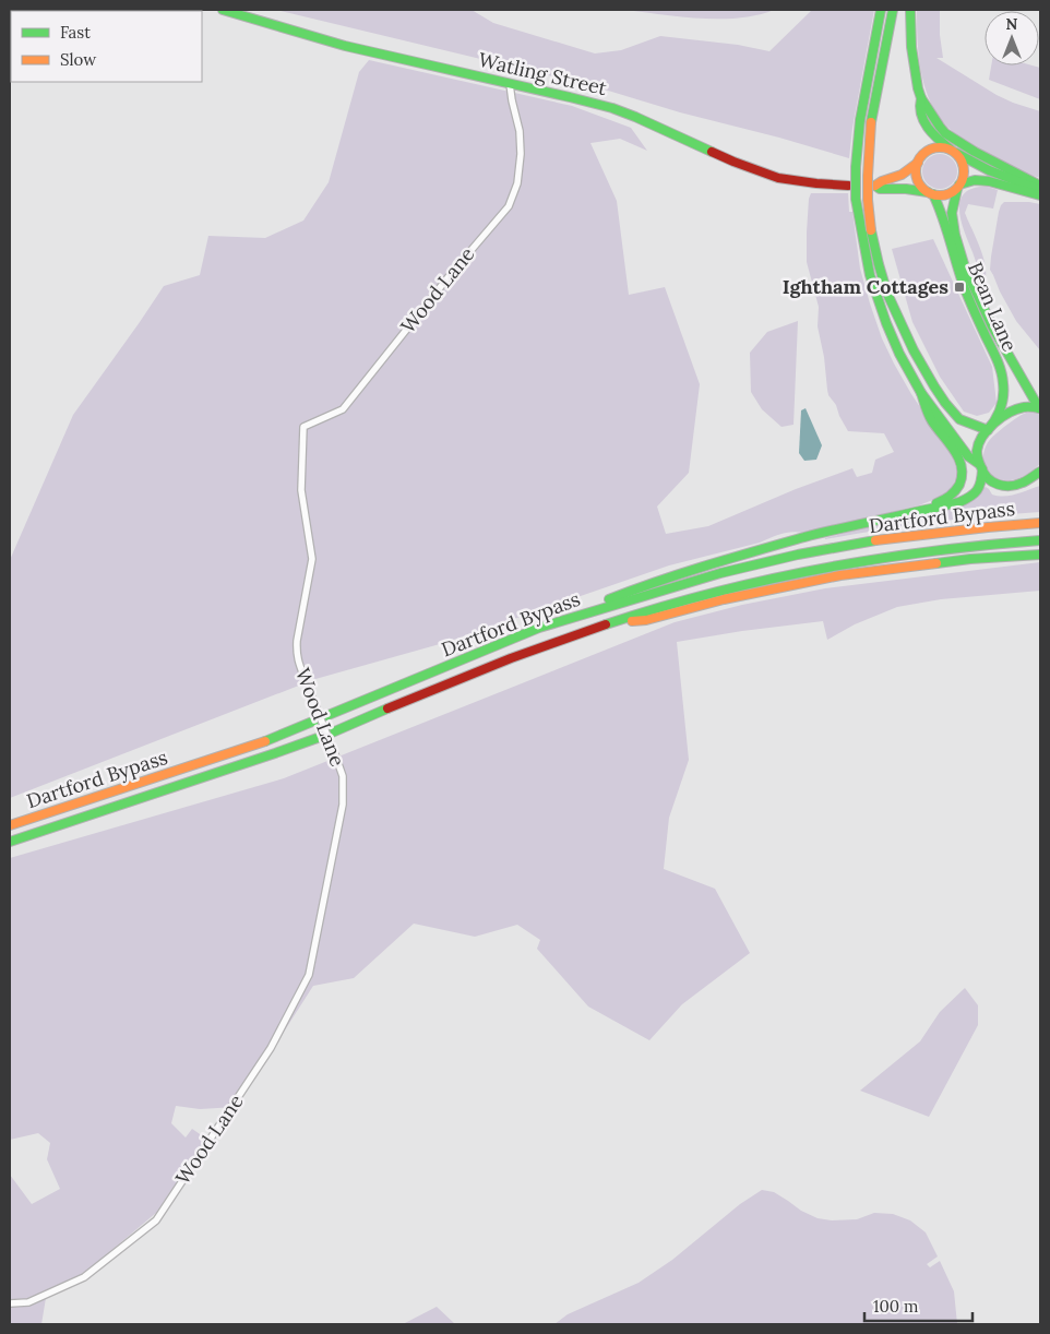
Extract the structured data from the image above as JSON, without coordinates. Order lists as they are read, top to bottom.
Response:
{
  "streets": {
    "main road": ["Watling Street", "Bean Lane", "Dartford Bypass"],
    "street": ["Wood Lane"]
  },
  "crossings": [
    ["Watling Street", "Wood Lane"]
  ],
  "places": {
    "transit": ["Ightham Cottages"]
  },
  "legend": ["Fast", "Slow"],
  "scale_bar": "100 m",
  "north": "top"
}
